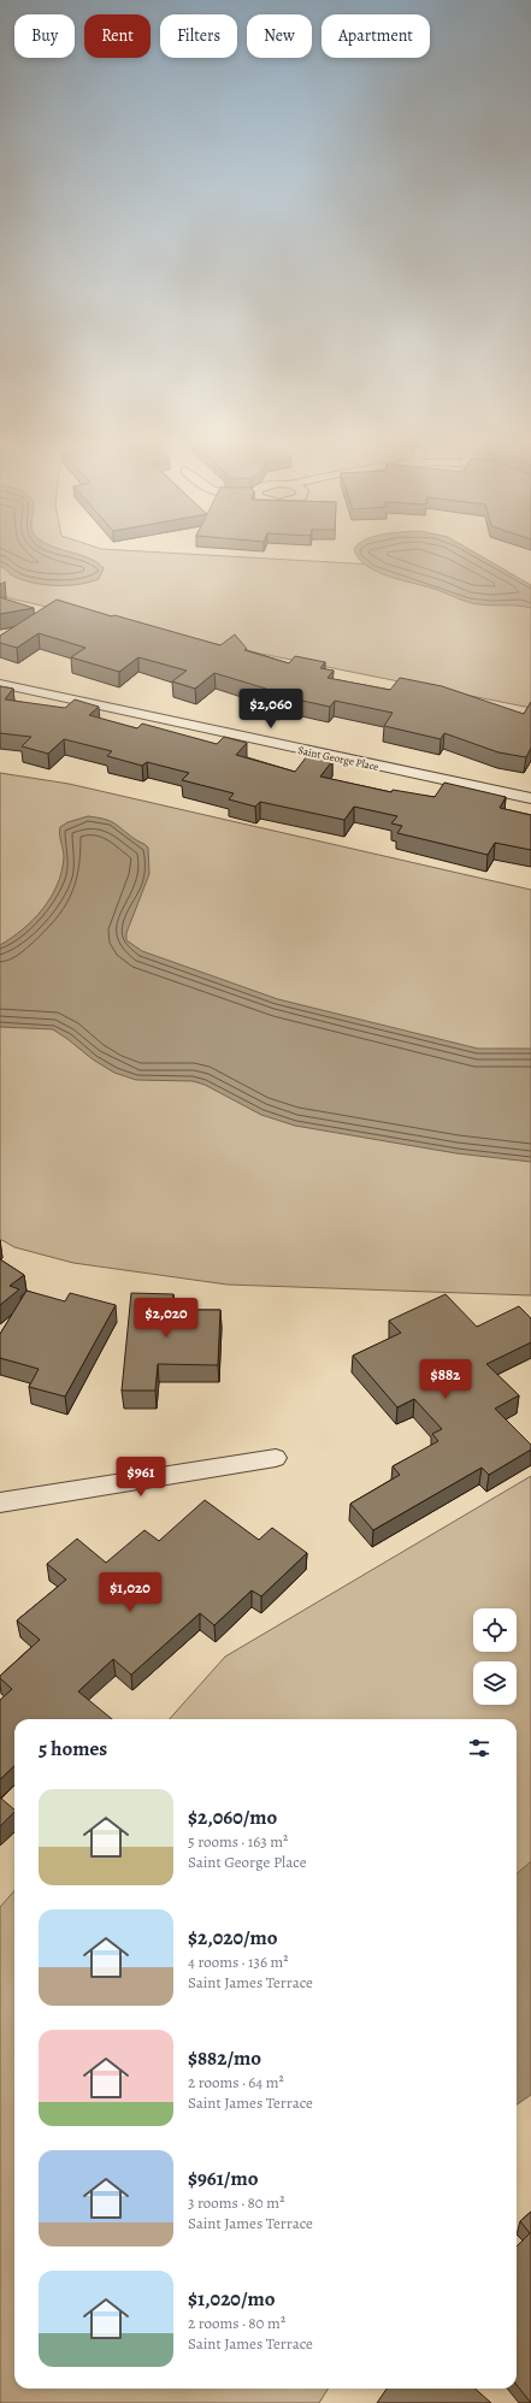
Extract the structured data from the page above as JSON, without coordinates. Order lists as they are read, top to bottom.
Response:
{
  "streets": {
    "street": ["Saint George Place"]
  },
  "page": {
    "chip": [
      "Buy",
      "Rent",
      "Filters",
      "New",
      "Apartment"
    ],
    "price": [
      "$2,060",
      "$2,020",
      "$882",
      "$961",
      "$1,020"
    ],
    "heading": "5 homes",
    "list": [
      {
        "name": "$2,060/mo",
        "note": "5 rooms · 163 m² · Saint George Place"
      },
      {
        "name": "$2,020/mo",
        "note": "4 rooms · 136 m² · Saint James Terrace"
      },
      {
        "name": "$882/mo",
        "note": "2 rooms · 64 m² · Saint James Terrace"
      },
      {
        "name": "$961/mo",
        "note": "3 rooms · 80 m² · Saint James Terrace"
      },
      {
        "name": "$1,020/mo",
        "note": "2 rooms · 80 m² · Saint James Terrace"
      }
    ]
  }
}
